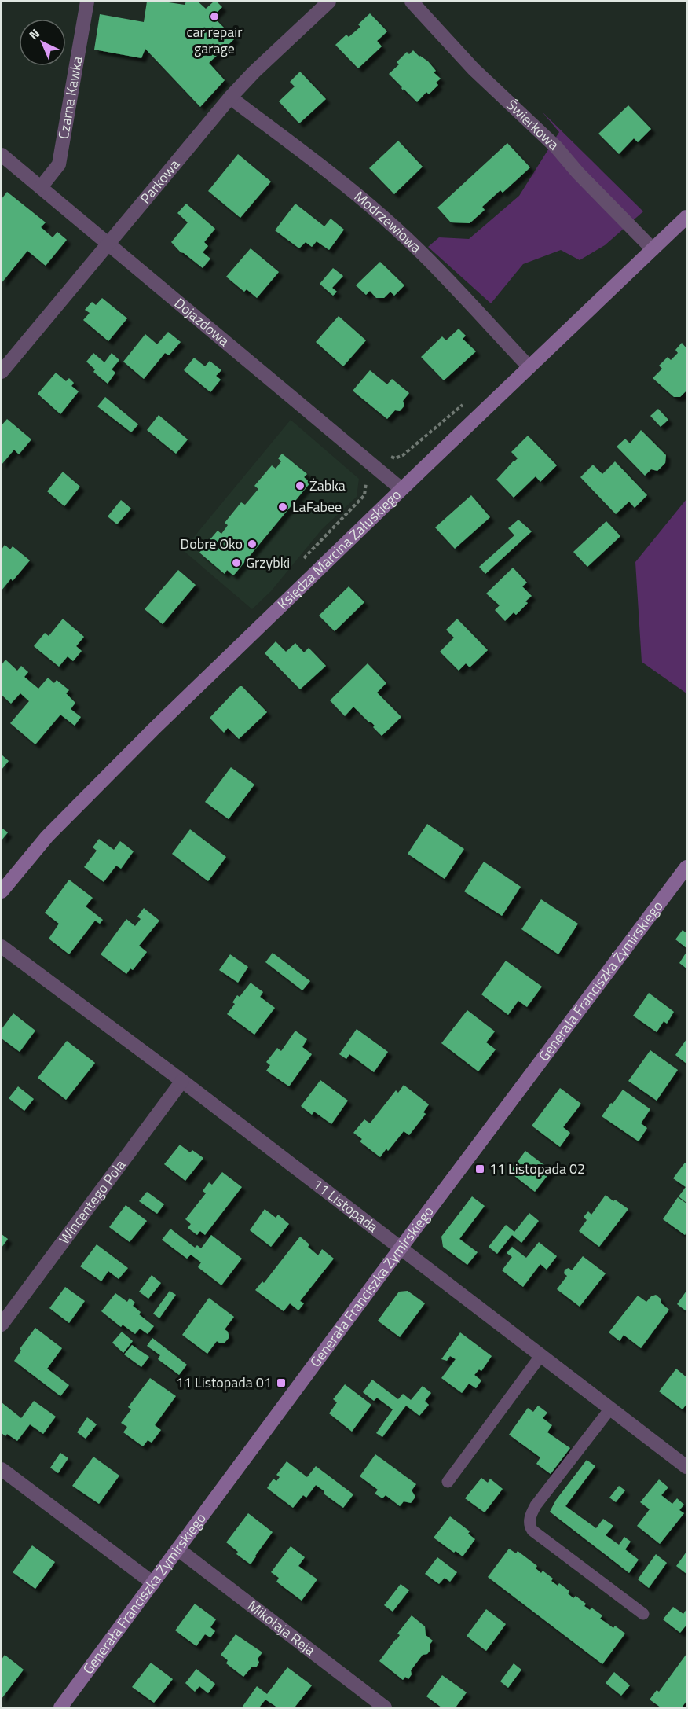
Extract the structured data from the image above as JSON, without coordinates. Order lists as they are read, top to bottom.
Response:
{
  "streets": {
    "street": [
      "Czarna Kawka",
      "Świerkowa",
      "Parkowa",
      "Modrzewiowa",
      "Dojazdowa",
      "Księdza Marcina Załuskiego",
      "Generała Franciszka Żymirskiego",
      "Wincentego Pola",
      "11 Listopada",
      "Mikołaja Reja"
    ]
  },
  "crossings": [
    ["Czarna Kawka", "Dojazdowa"],
    ["Świerkowa", "Księdza Marcina Załuskiego"],
    ["Parkowa", "Modrzewiowa"],
    ["Parkowa", "Dojazdowa"],
    ["Modrzewiowa", "Księdza Marcina Załuskiego"],
    ["Dojazdowa", "Księdza Marcina Załuskiego"],
    ["Generała Franciszka Żymirskiego", "11 Listopada"],
    ["Generała Franciszka Żymirskiego", "Mikołaja Reja"],
    ["Wincentego Pola", "11 Listopada"]
  ],
  "places": {
    "other": [
      "car repair garage",
      "Żabka",
      "LaFabee",
      "Dobre Oko",
      "Grzybki"
    ],
    "transit": ["11 Listopada 02", "11 Listopada 01"]
  },
  "north": "top left"
}
